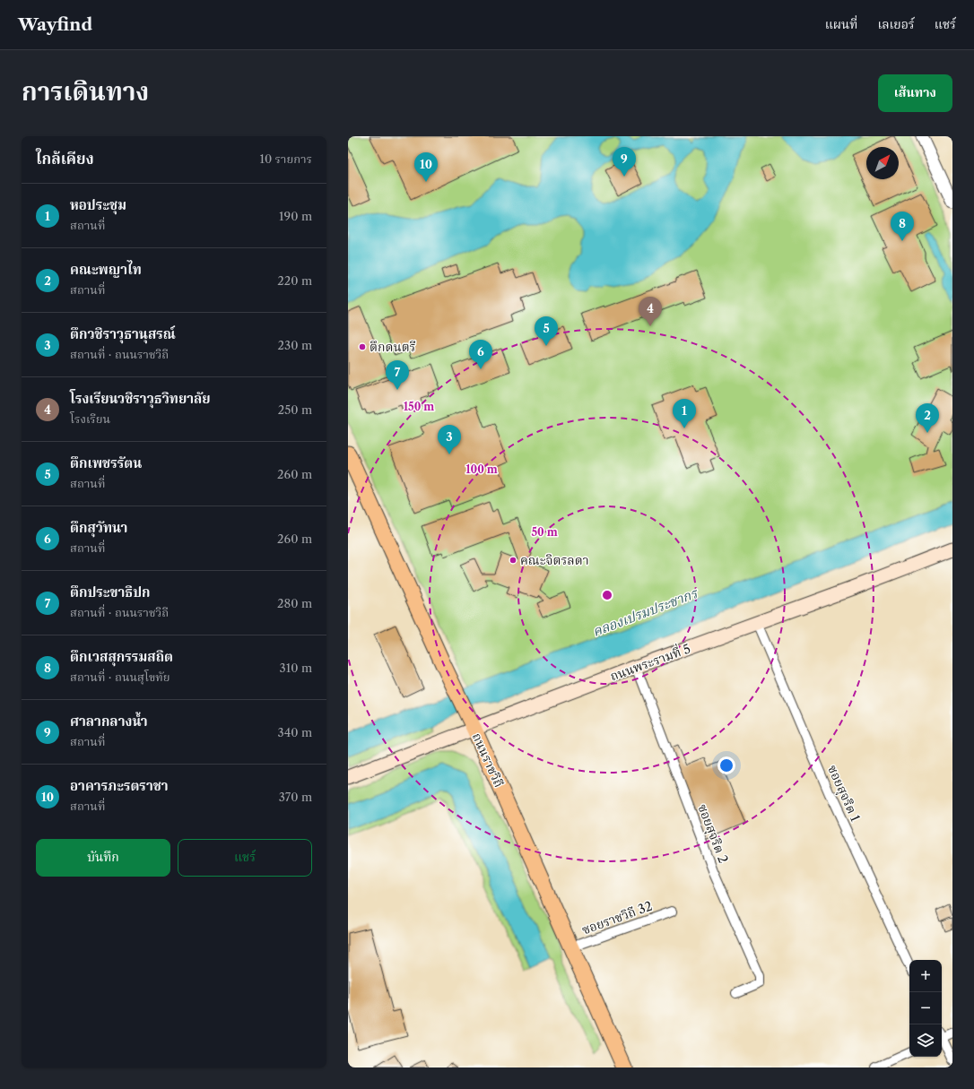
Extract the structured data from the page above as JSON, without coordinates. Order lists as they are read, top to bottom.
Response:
{
  "streets": {
    "main road": ["ถนนพระรามที่ 5", "ถนนราชวิถี"],
    "street": ["ซอยสุจริต 1", "ซอยสุจริต 2", "ซอยราชวิถี 32"]
  },
  "crossings": [
    ["ถนนพระรามที่ 5", "ถนนราชวิถี"],
    ["ถนนพระรามที่ 5", "ซอยสุจริต 1"],
    ["ถนนพระรามที่ 5", "ซอยสุจริต 2"],
    ["ถนนราชวิถี", "ซอยราชวิถี 32"]
  ],
  "water": ["คลองเปรมประชากร"],
  "places": ["ตึกดนตรี", "คณะจิตรลดา"],
  "north": "top right",
  "page": {
    "header": "Wayfind",
    "nav": ["แผนที่", "เลเยอร์", "แชร์"],
    "title": "การเดินทาง",
    "buttons": [
      "เส้นทาง",
      ["บันทึก", "แชร์"]
    ],
    "heading": ["ใกล้เคียง", "10 รายการ"],
    "pins": [
      "9",
      "10",
      "8",
      "4",
      "5",
      "6",
      "7",
      "1",
      "2",
      "3"
    ],
    "list": [
      {
        "mark": "1",
        "name": "หอประชุม",
        "note": "สถานที่",
        "value": "190 m"
      },
      {
        "mark": "2",
        "name": "คณะพญาไท",
        "note": "สถานที่",
        "value": "220 m"
      },
      {
        "mark": "3",
        "name": "ตึกวชิราวุธานุสรณ์",
        "note": "สถานที่ · ถนนราชวิถี",
        "value": "230 m"
      },
      {
        "mark": "4",
        "name": "โรงเรียนวชิราวุธวิทยาลัย",
        "note": "โรงเรียน",
        "value": "250 m"
      },
      {
        "mark": "5",
        "name": "ตึกเพชรรัตน",
        "note": "สถานที่",
        "value": "260 m"
      },
      {
        "mark": "6",
        "name": "ตึกสุวัทนา",
        "note": "สถานที่",
        "value": "260 m"
      },
      {
        "mark": "7",
        "name": "ตึกประขาธิปก",
        "note": "สถานที่ · ถนนราชวิถี",
        "value": "280 m"
      },
      {
        "mark": "8",
        "name": "ตึกเวสสุกรรมสถิต",
        "note": "สถานที่ · ถนนสุโขทัย",
        "value": "310 m"
      },
      {
        "mark": "9",
        "name": "ศาลากลางน้ำ",
        "note": "สถานที่",
        "value": "340 m"
      },
      {
        "mark": "10",
        "name": "อาคารภะรตราชา",
        "note": "สถานที่",
        "value": "370 m"
      }
    ],
    "map_buttons": ["+", "−"]
  },
  "rings": ["150 m", "100 m", "50 m"]
}
